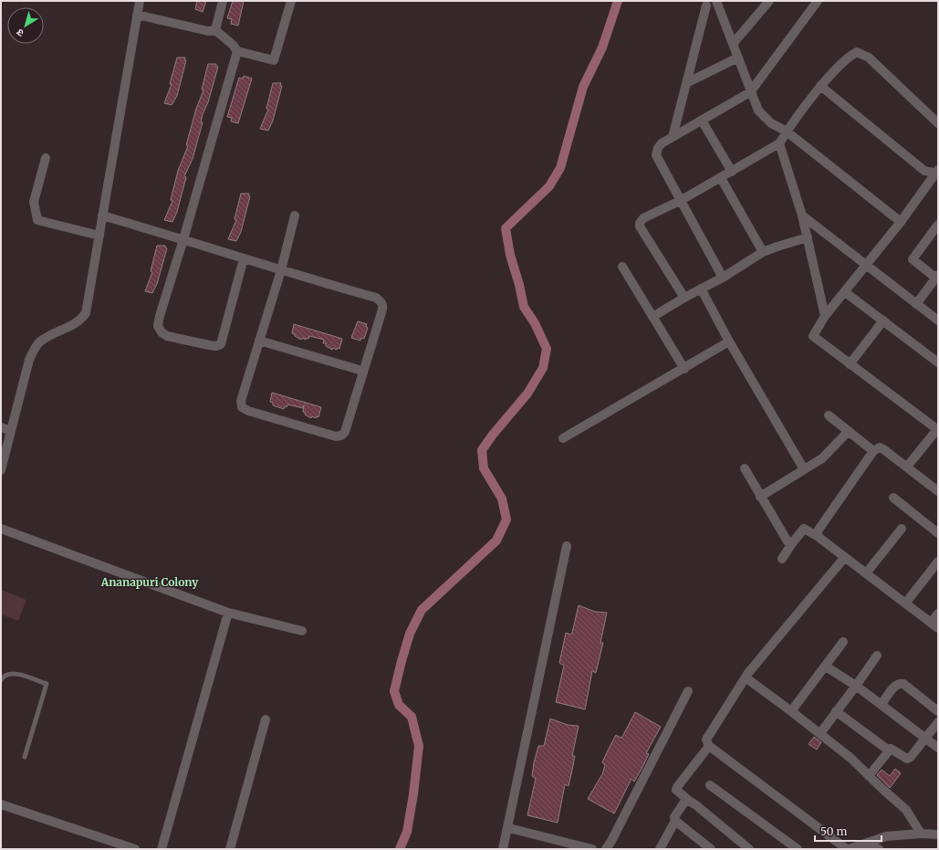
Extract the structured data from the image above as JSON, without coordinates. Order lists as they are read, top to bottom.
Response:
{
  "districts": ["Ananapuri Colony"],
  "scale_bar": "50 m",
  "north": "bottom left"
}
